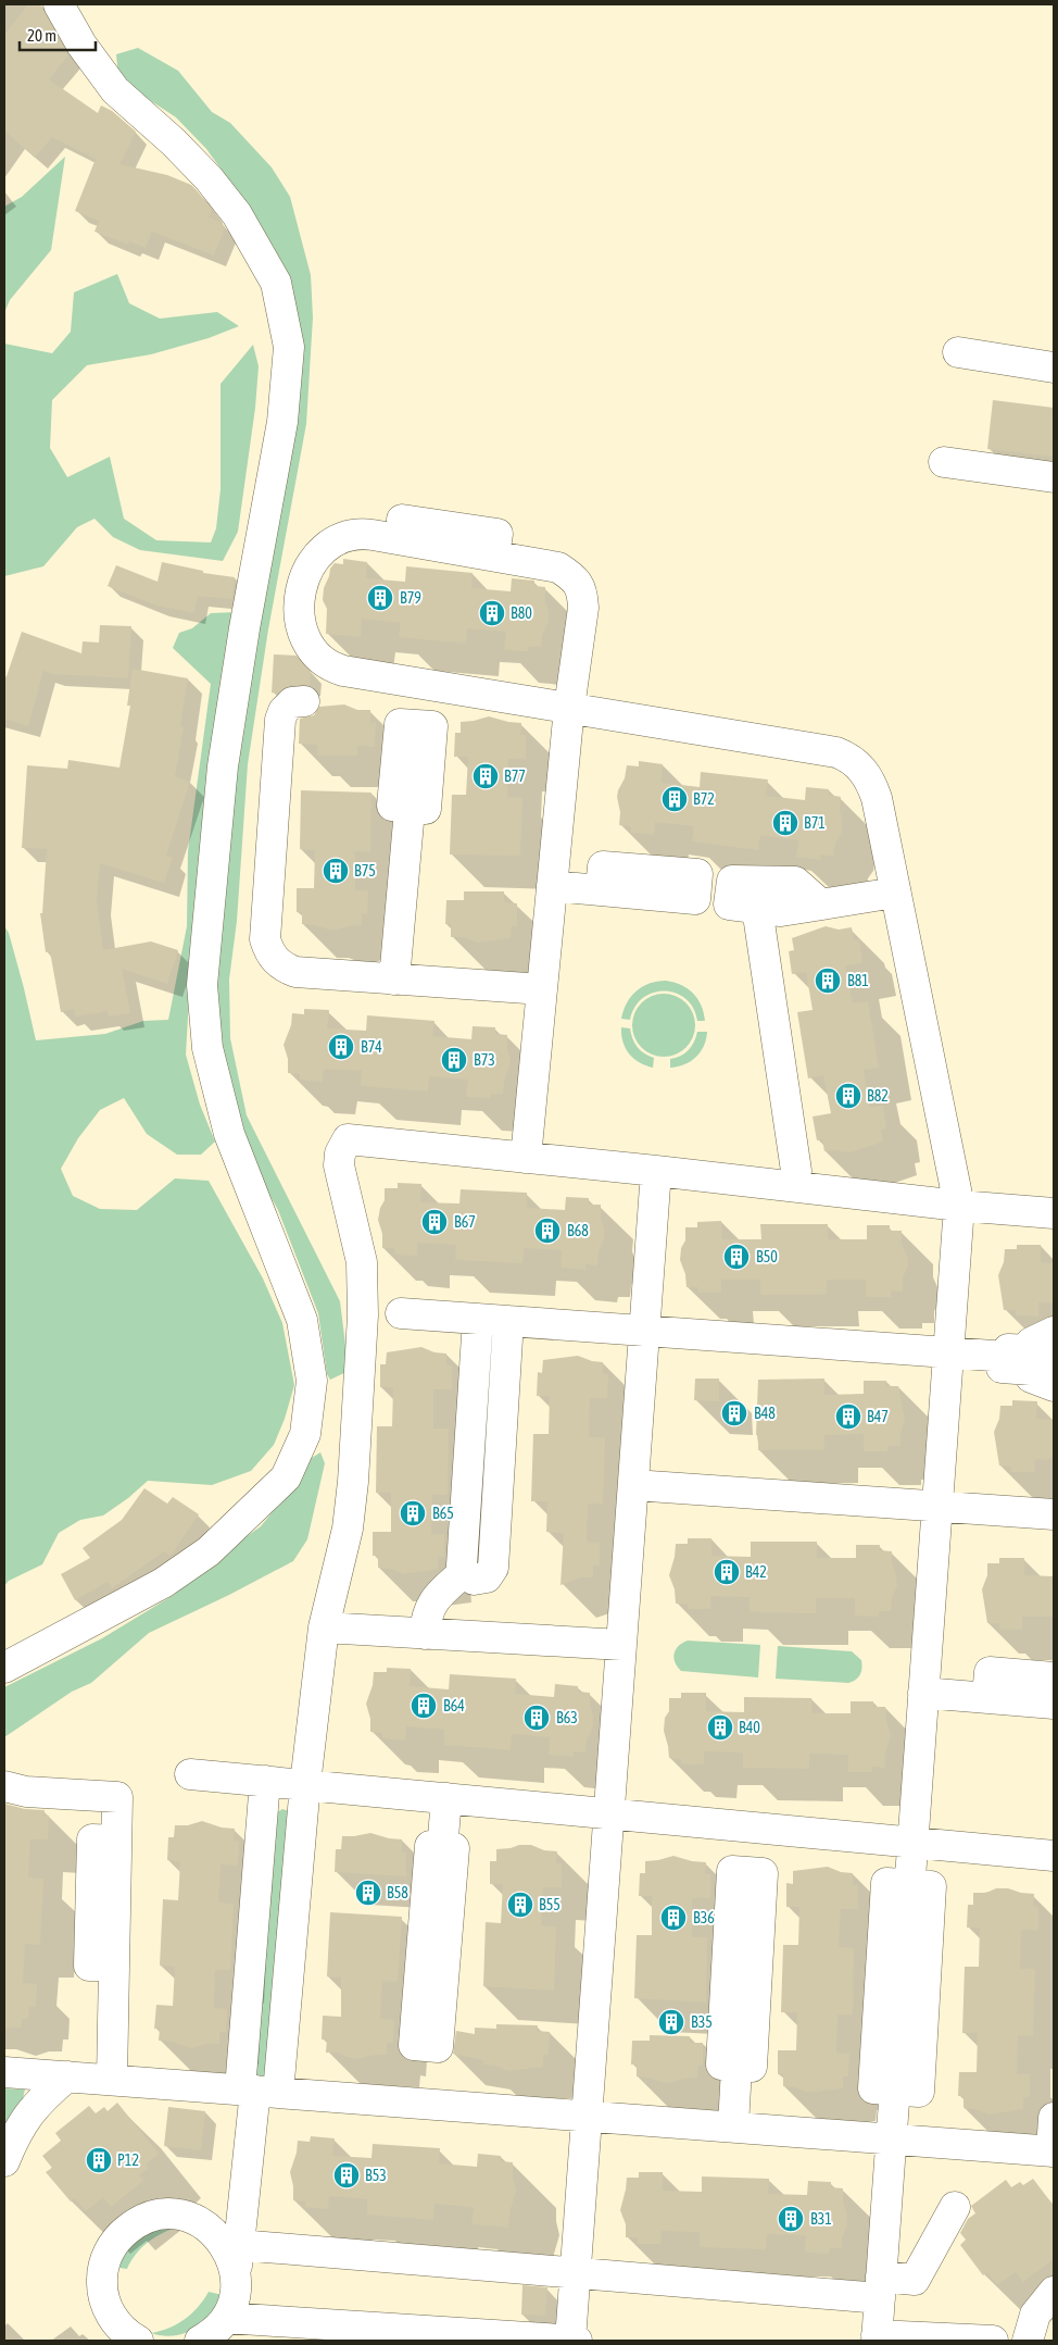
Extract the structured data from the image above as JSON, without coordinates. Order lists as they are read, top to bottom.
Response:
{
  "places": {
    "building": [
      "B79",
      "B80",
      "B77",
      "B72",
      "B71",
      "B75",
      "B81",
      "B74",
      "B73",
      "B82",
      "B67",
      "B68",
      "B50",
      "B48",
      "B47",
      "B65",
      "B42",
      "B64",
      "B63",
      "B40",
      "B58",
      "B55",
      "B36",
      "B35",
      "P12",
      "B53",
      "B31"
    ]
  },
  "scale_bar": "20 m"
}
